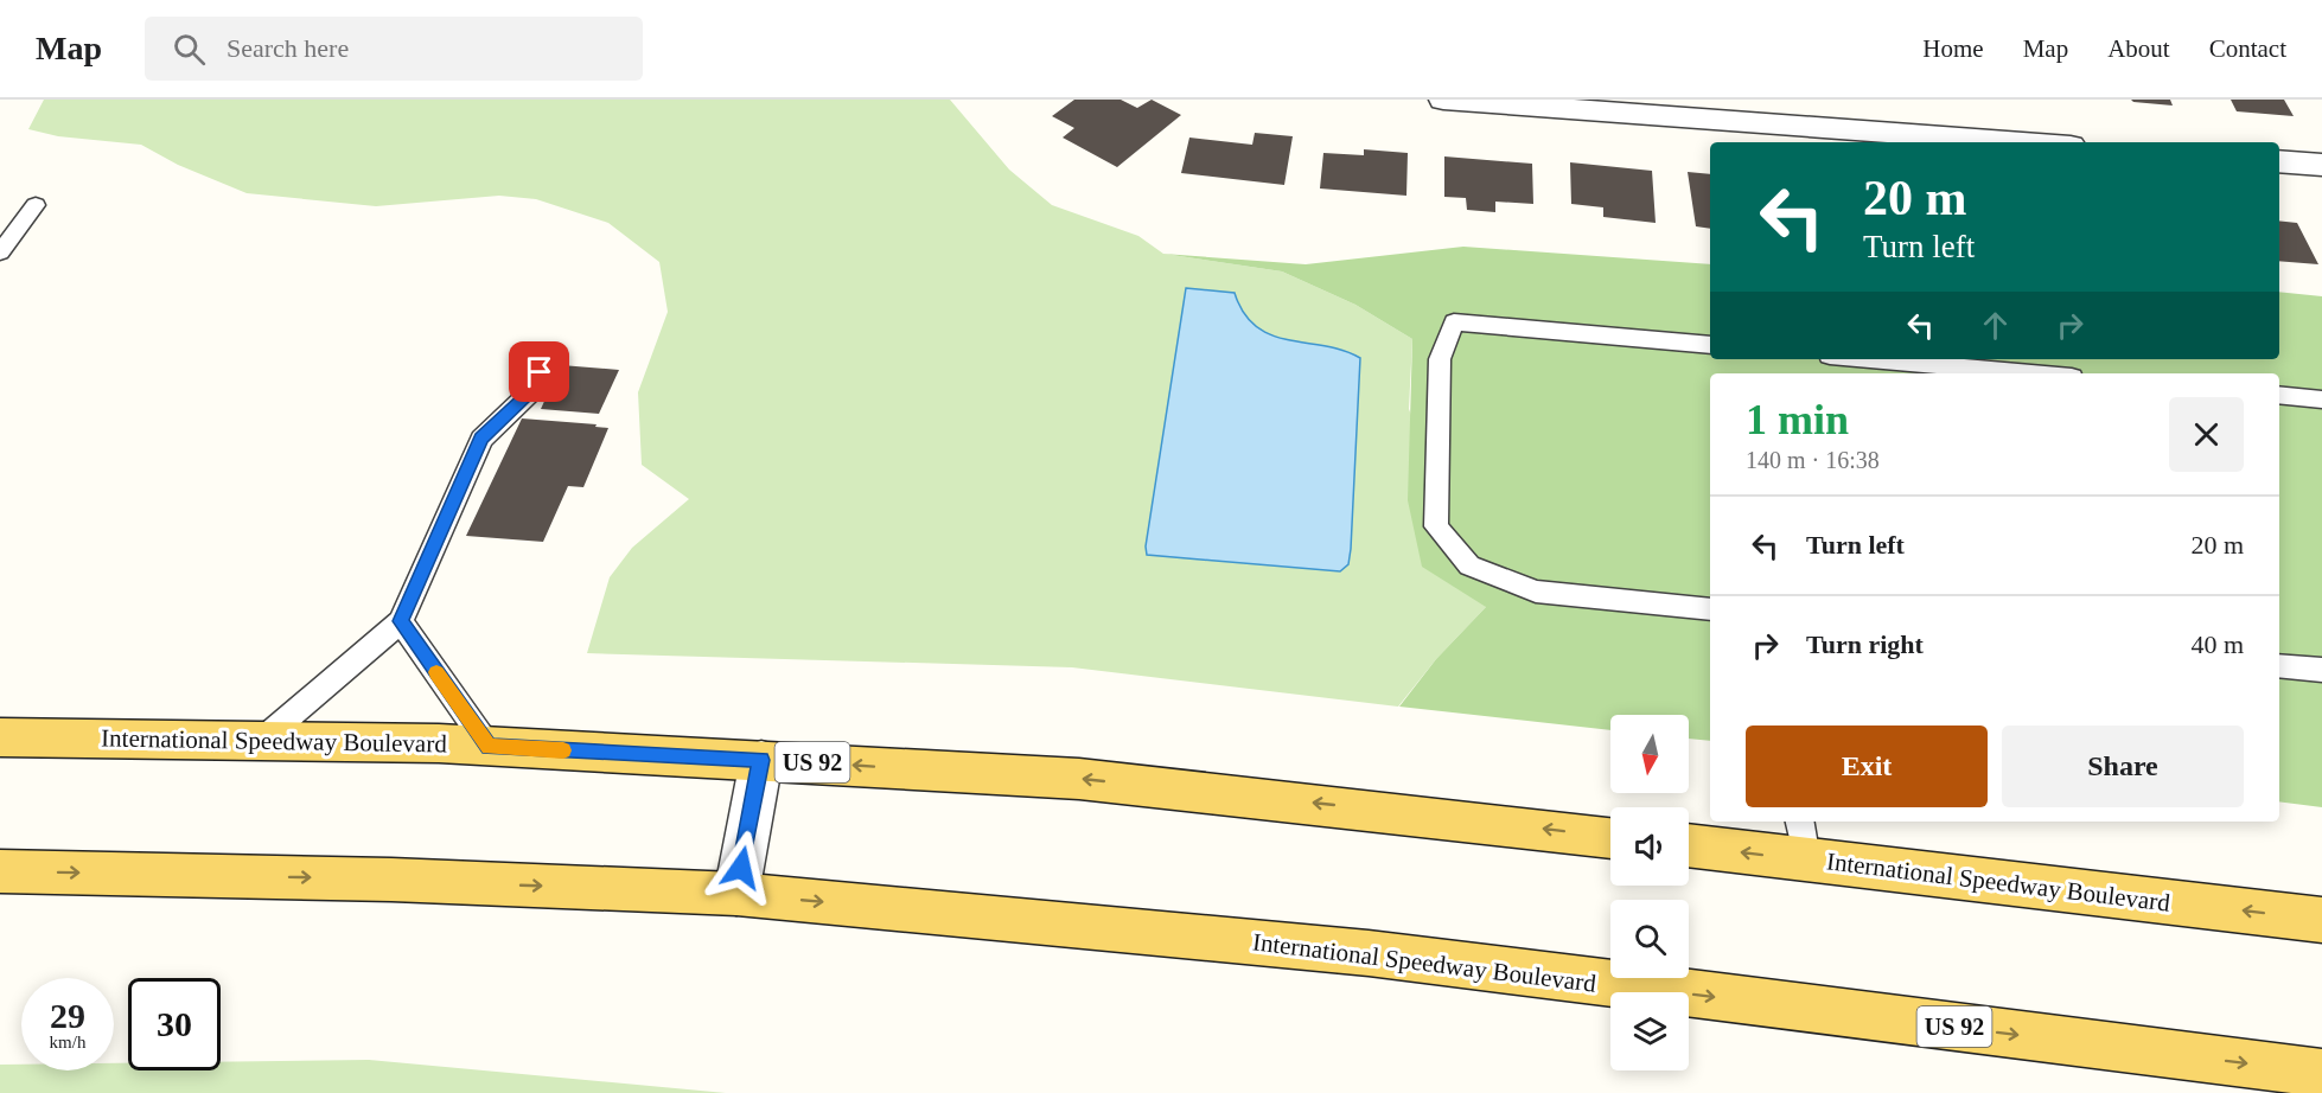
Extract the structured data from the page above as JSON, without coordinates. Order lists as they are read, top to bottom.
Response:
{
  "streets": {
    "main road": ["International Speedway Boulevard", "US 92"]
  },
  "north": "bottom",
  "page": {
    "header": "Map",
    "search": "Search here",
    "nav": [
      "Home",
      "Map",
      "About",
      "Contact"
    ],
    "turn": ["20 m", "Turn left"],
    "heading": ["1 min", "140 m · 16:38"],
    "list": [
      {
        "name": "Turn left",
        "value": "20 m"
      },
      {
        "name": "Turn right",
        "value": "40 m"
      }
    ],
    "buttons": ["Exit", "Share"],
    "speed": "29 km/h",
    "limit": "30"
  }
}
